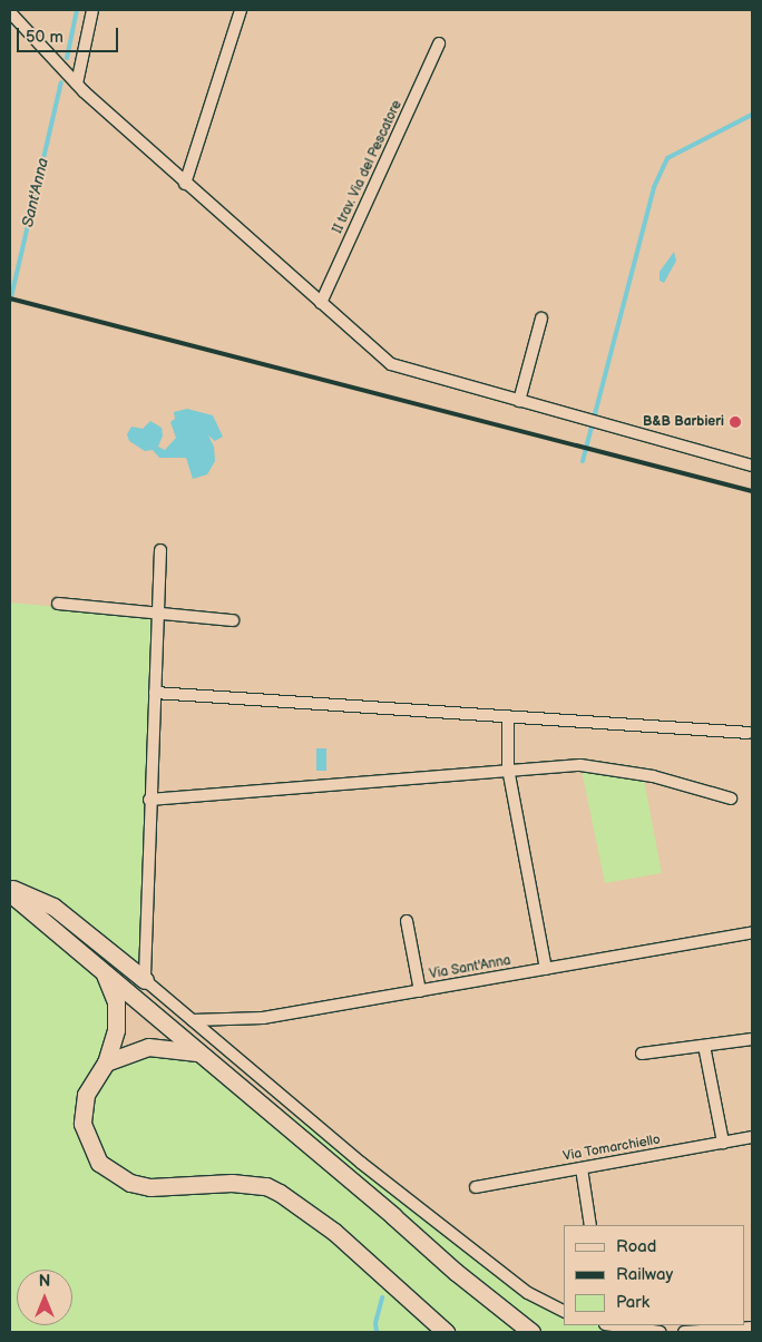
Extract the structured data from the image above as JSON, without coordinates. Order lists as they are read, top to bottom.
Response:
{
  "streets": {
    "street": ["II trav. Via del Pescatore", "Via Sant'Anna", "Via Tomarchiello"]
  },
  "water": ["Sant'Anna"],
  "places": ["B&B Barbieri"],
  "legend": ["Road", "Railway", "Park"],
  "scale_bar": "50 m",
  "north": "top"
}
